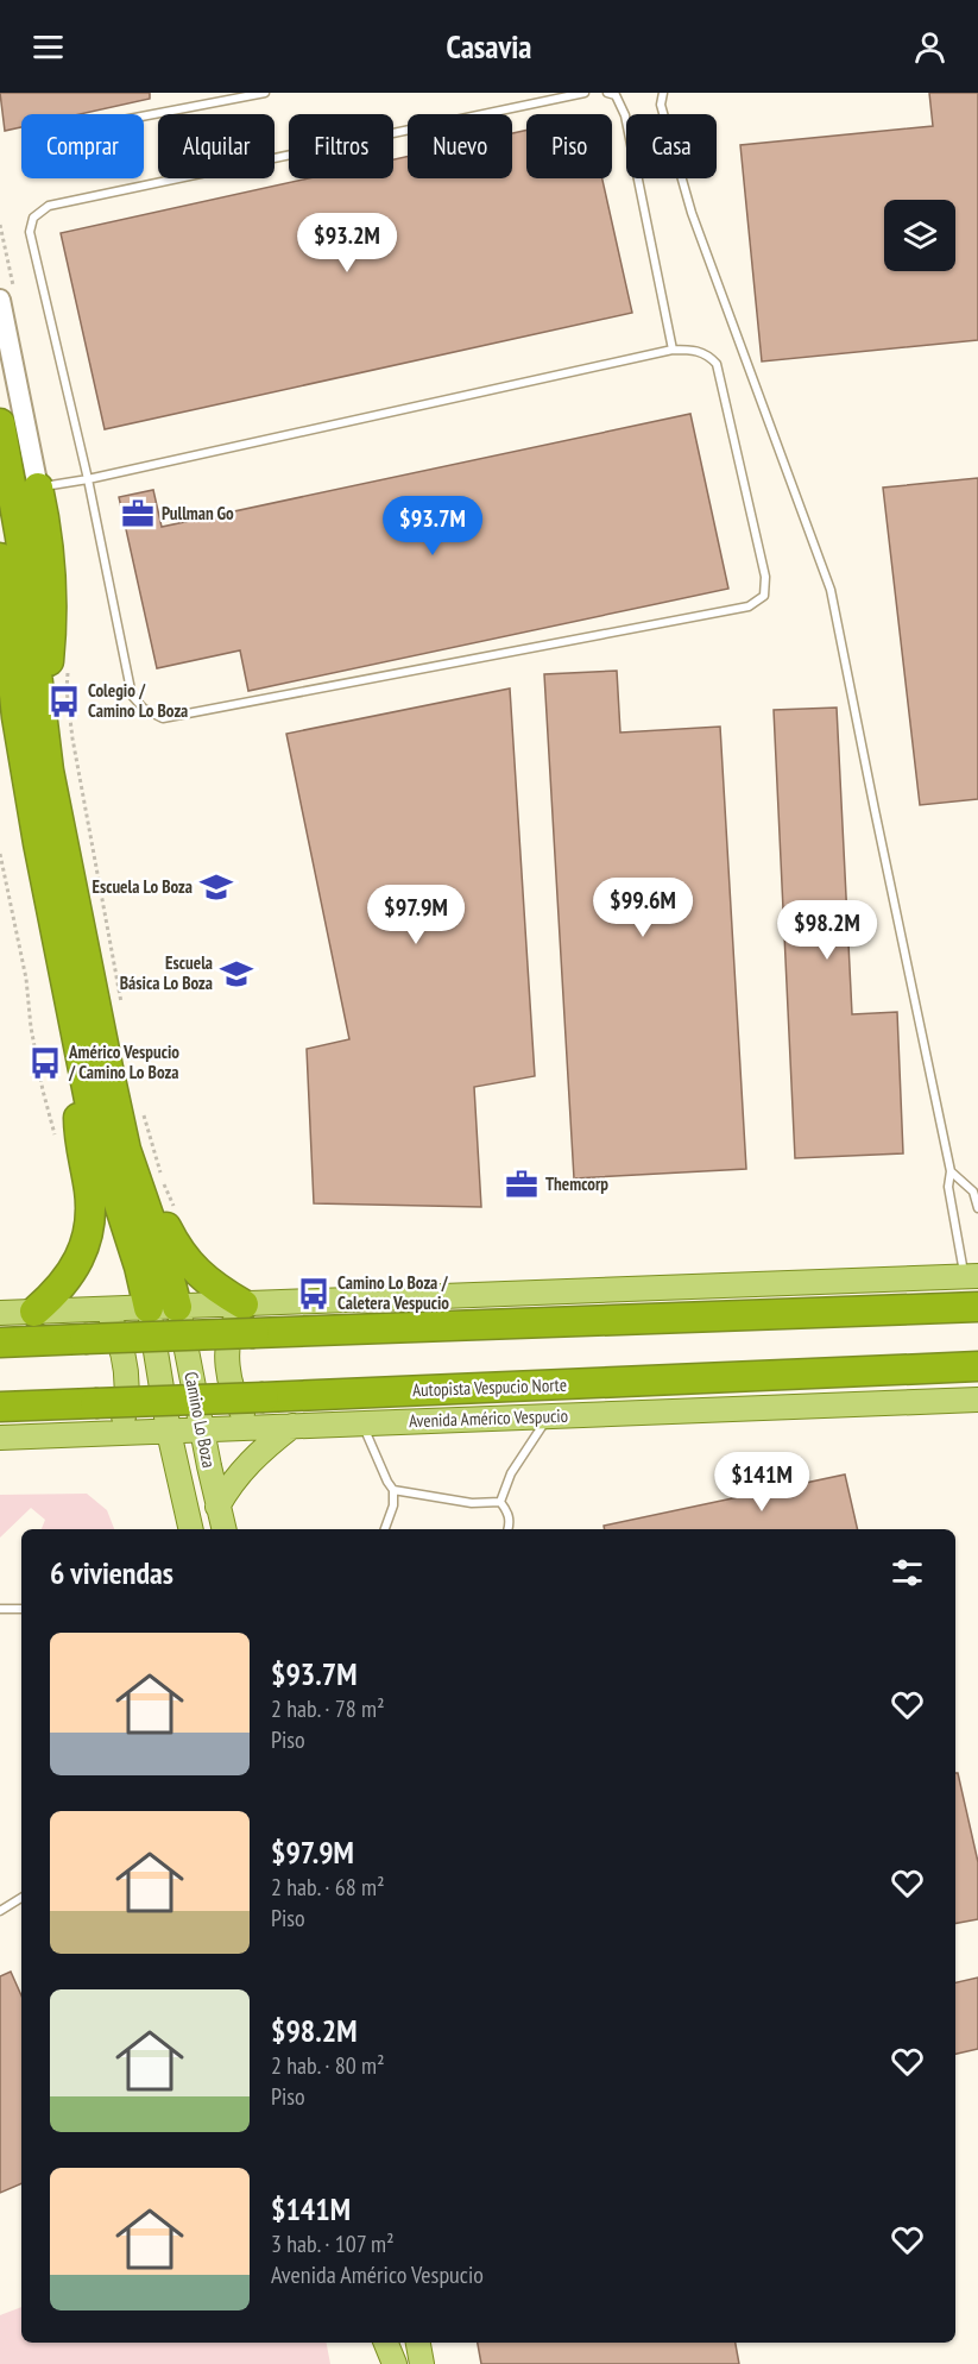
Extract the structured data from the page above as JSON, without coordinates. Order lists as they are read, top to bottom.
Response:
{
  "streets": {
    "highway": ["Autopista Vespucio Norte"],
    "main road": ["Avenida Américo Vespucio", "Camino Lo Boza"]
  },
  "crossings": [
    ["Avenida Américo Vespucio", "Camino Lo Boza"]
  ],
  "places": {
    "office": ["Pullman Go", "Themcorp"],
    "bus stop": ["Colegio / Camino Lo Boza", "Américo Vespucio / Camino Lo Boza", "Camino Lo Boza / Caletera Vespucio"],
    "school or university": ["Escuela Lo Boza", "Escuela Básica Lo Boza"]
  },
  "page": {
    "header": "Casavia",
    "chip": [
      "Comprar",
      "Alquilar",
      "Filtros",
      "Nuevo",
      "Piso",
      "Casa"
    ],
    "price": [
      "$93.2M",
      "$93.7M",
      "$99.6M",
      "$97.9M",
      "$98.2M",
      "$141M"
    ],
    "heading": "6 viviendas",
    "list": [
      {
        "name": "$93.7M",
        "note": "2 hab. · 78 m² · Piso"
      },
      {
        "name": "$97.9M",
        "note": "2 hab. · 68 m² · Piso"
      },
      {
        "name": "$98.2M",
        "note": "2 hab. · 80 m² · Piso"
      },
      {
        "name": "$141M",
        "note": "3 hab. · 107 m² · Avenida Américo Vespucio"
      }
    ]
  }
}
